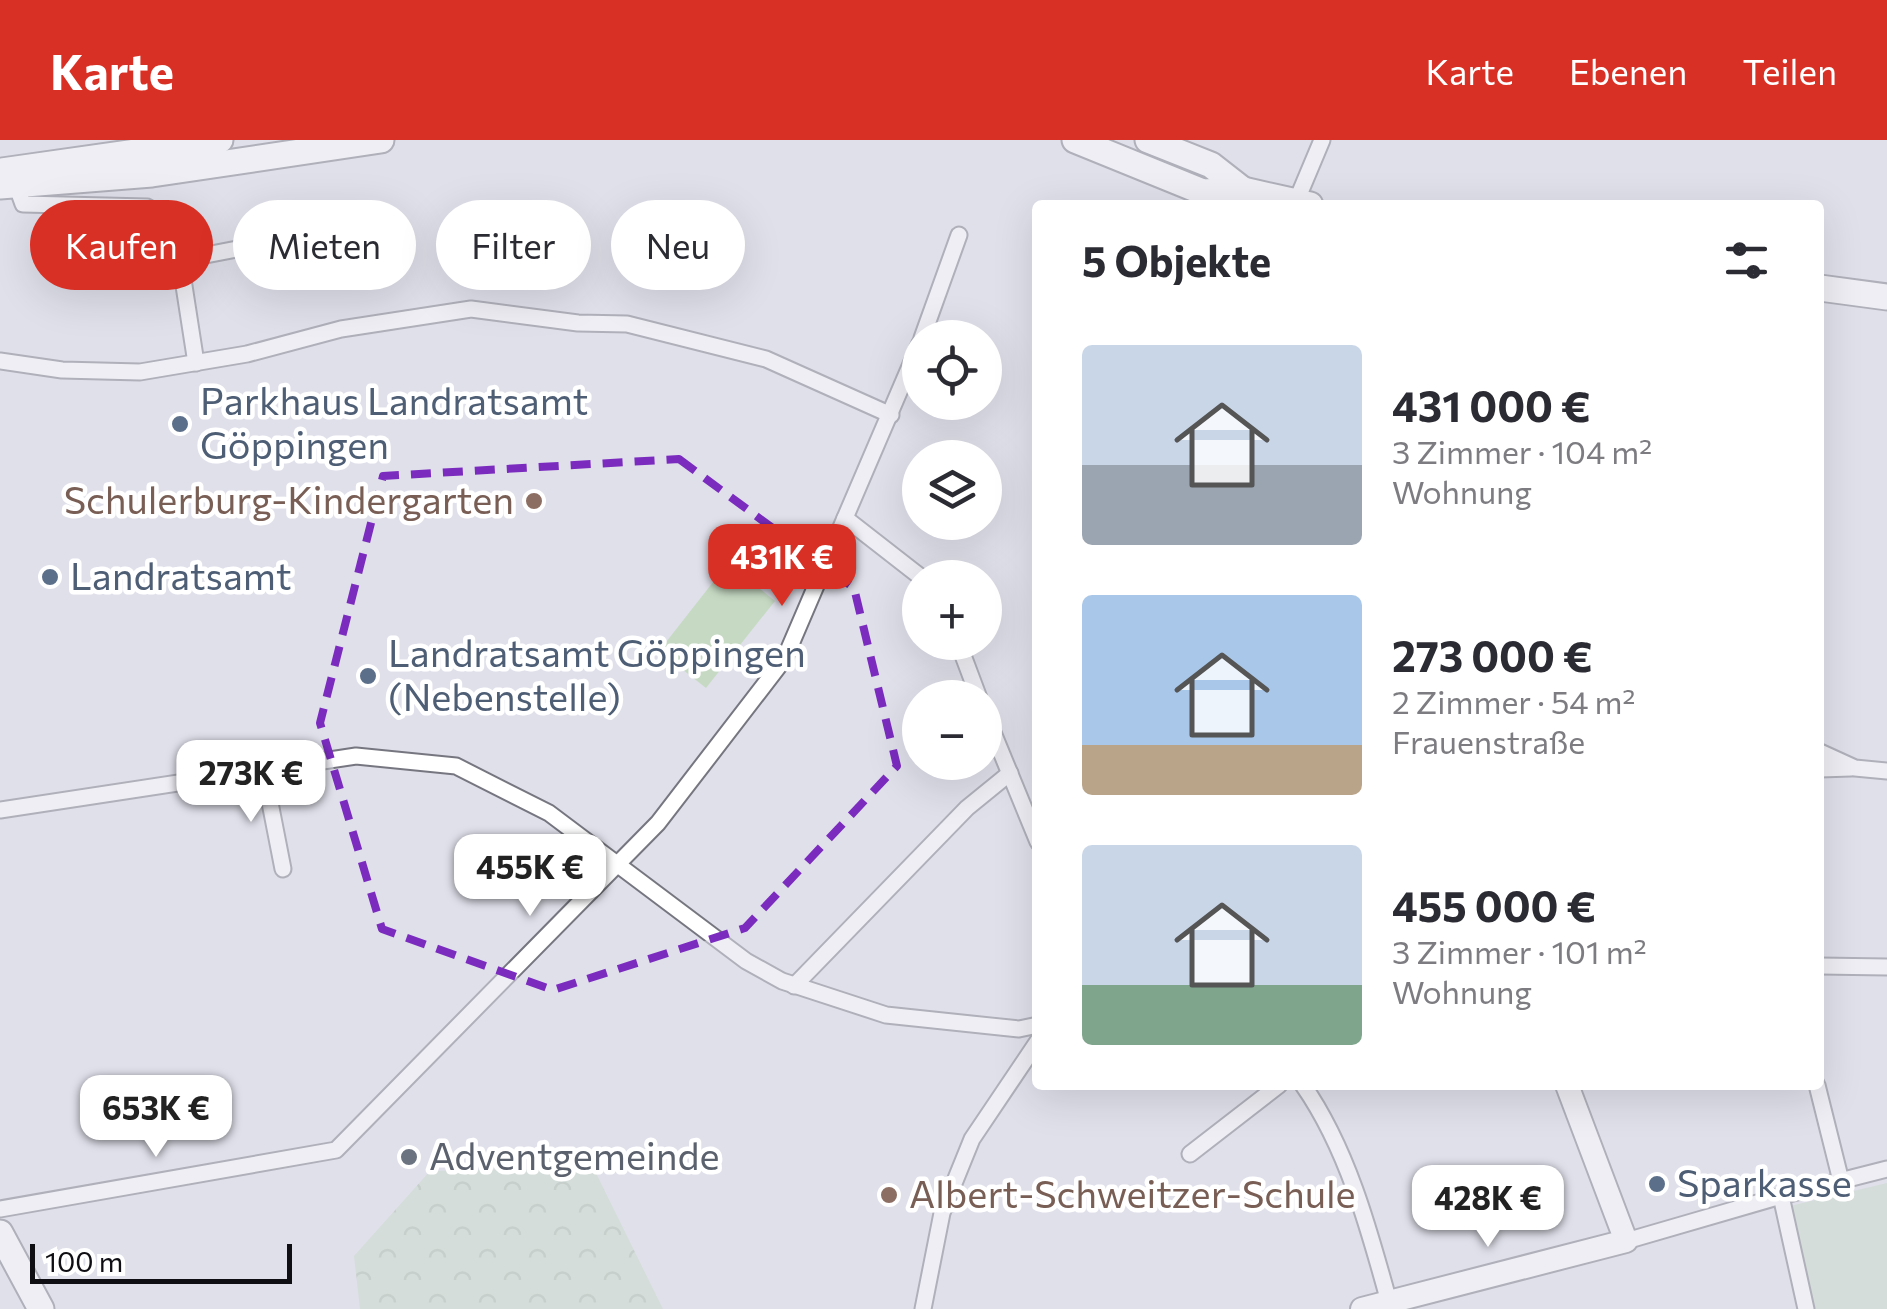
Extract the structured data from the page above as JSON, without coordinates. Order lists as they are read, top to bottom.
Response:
{
  "places": [
    "Parkhaus Landratsamt Göppingen",
    "Schulerburg-Kindergarten",
    "Landratsamt",
    "Landratsamt Göppingen (Nebenstelle)",
    "Adventgemeinde",
    "Sparkasse",
    "Albert-Schweitzer-Schule"
  ],
  "scale_bar": "100 m",
  "page": {
    "header": "Karte",
    "nav": ["Karte", "Ebenen", "Teilen"],
    "chip": [
      "Kaufen",
      "Mieten",
      "Filter",
      "Neu"
    ],
    "heading": "5 Objekte",
    "map_buttons": ["+", "−"],
    "list": [
      {
        "name": "431 000 €",
        "note": "3 Zimmer · 104 m² · Wohnung"
      },
      {
        "name": "273 000 €",
        "note": "2 Zimmer · 54 m² · Frauenstraße"
      },
      {
        "name": "455 000 €",
        "note": "3 Zimmer · 101 m² · Wohnung"
      }
    ],
    "price": [
      "431K €",
      "273K €",
      "455K €",
      "653K €",
      "428K €"
    ],
    "scale": "100 m"
  }
}
